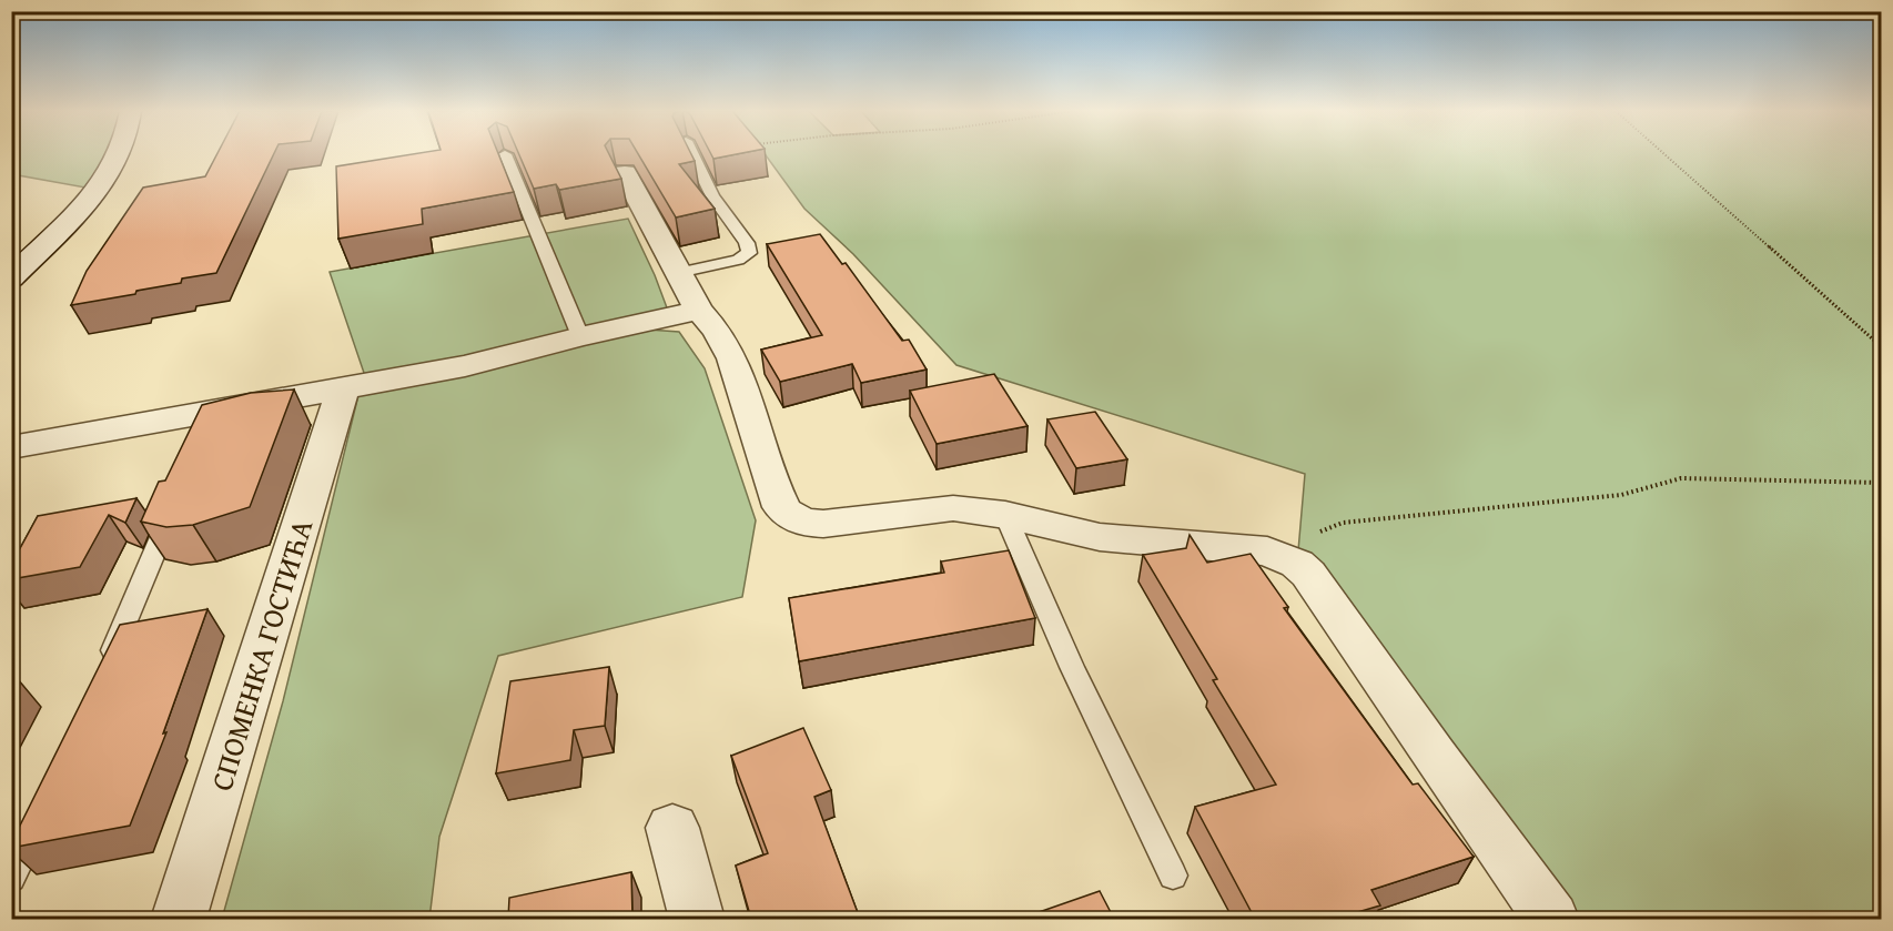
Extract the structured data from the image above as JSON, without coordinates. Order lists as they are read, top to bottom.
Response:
{
  "streets": {
    "street": ["СПОМЕНКА ГОСТИЋА"]
  }
}
